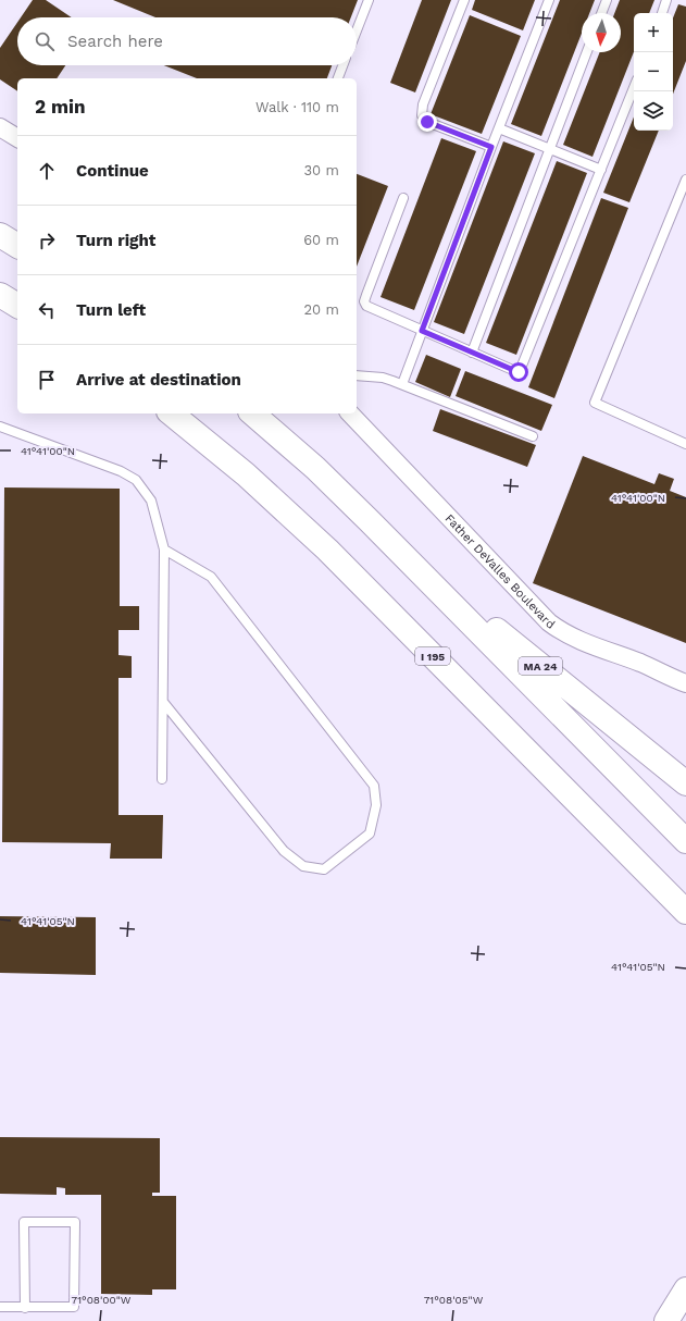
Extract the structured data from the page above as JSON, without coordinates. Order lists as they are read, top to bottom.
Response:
{
  "streets": {
    "highway": ["I 195", "MA 24"],
    "street": ["Father DeValles Boulevard"]
  },
  "north": "bottom",
  "page": {
    "map_buttons": ["+", "−"],
    "search": "Search here",
    "heading": ["2 min", "Walk · 110 m"],
    "list": [
      ["Continue", "30 m"],
      ["Turn right", "60 m"],
      ["Turn left", "20 m"],
      "Arrive at destination"
    ]
  },
  "coordinates": [
    "41°41'00\"N",
    "41°41'05\"N",
    "71°08'00\"W",
    "71°08'05\"W"
  ]
}
